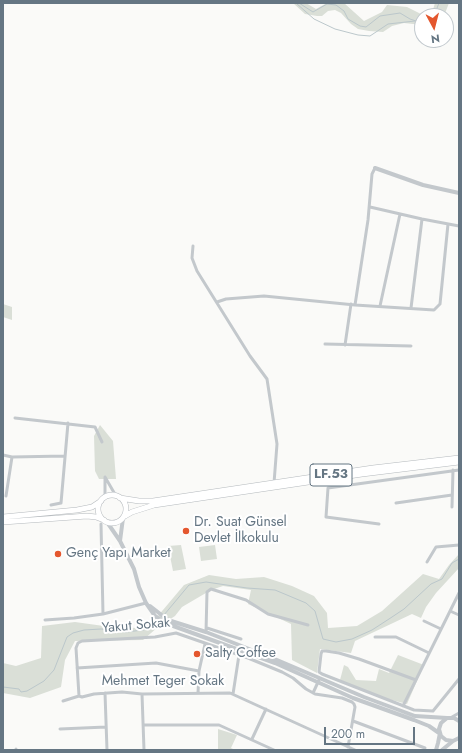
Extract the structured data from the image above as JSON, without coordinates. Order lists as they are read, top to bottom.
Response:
{
  "streets": {
    "highway": ["LF.53"],
    "street": ["Yakut Sokak", "Mehmet Teger Sokak"]
  },
  "crossings": [
    ["Yakut Sokak", "Mehmet Teger Sokak"]
  ],
  "places": ["Dr. Suat Günsel Devlet İlkokulu", "Genç Yapı Market", "Salty Coffee"],
  "scale_bar": "200 m",
  "north": "bottom"
}
